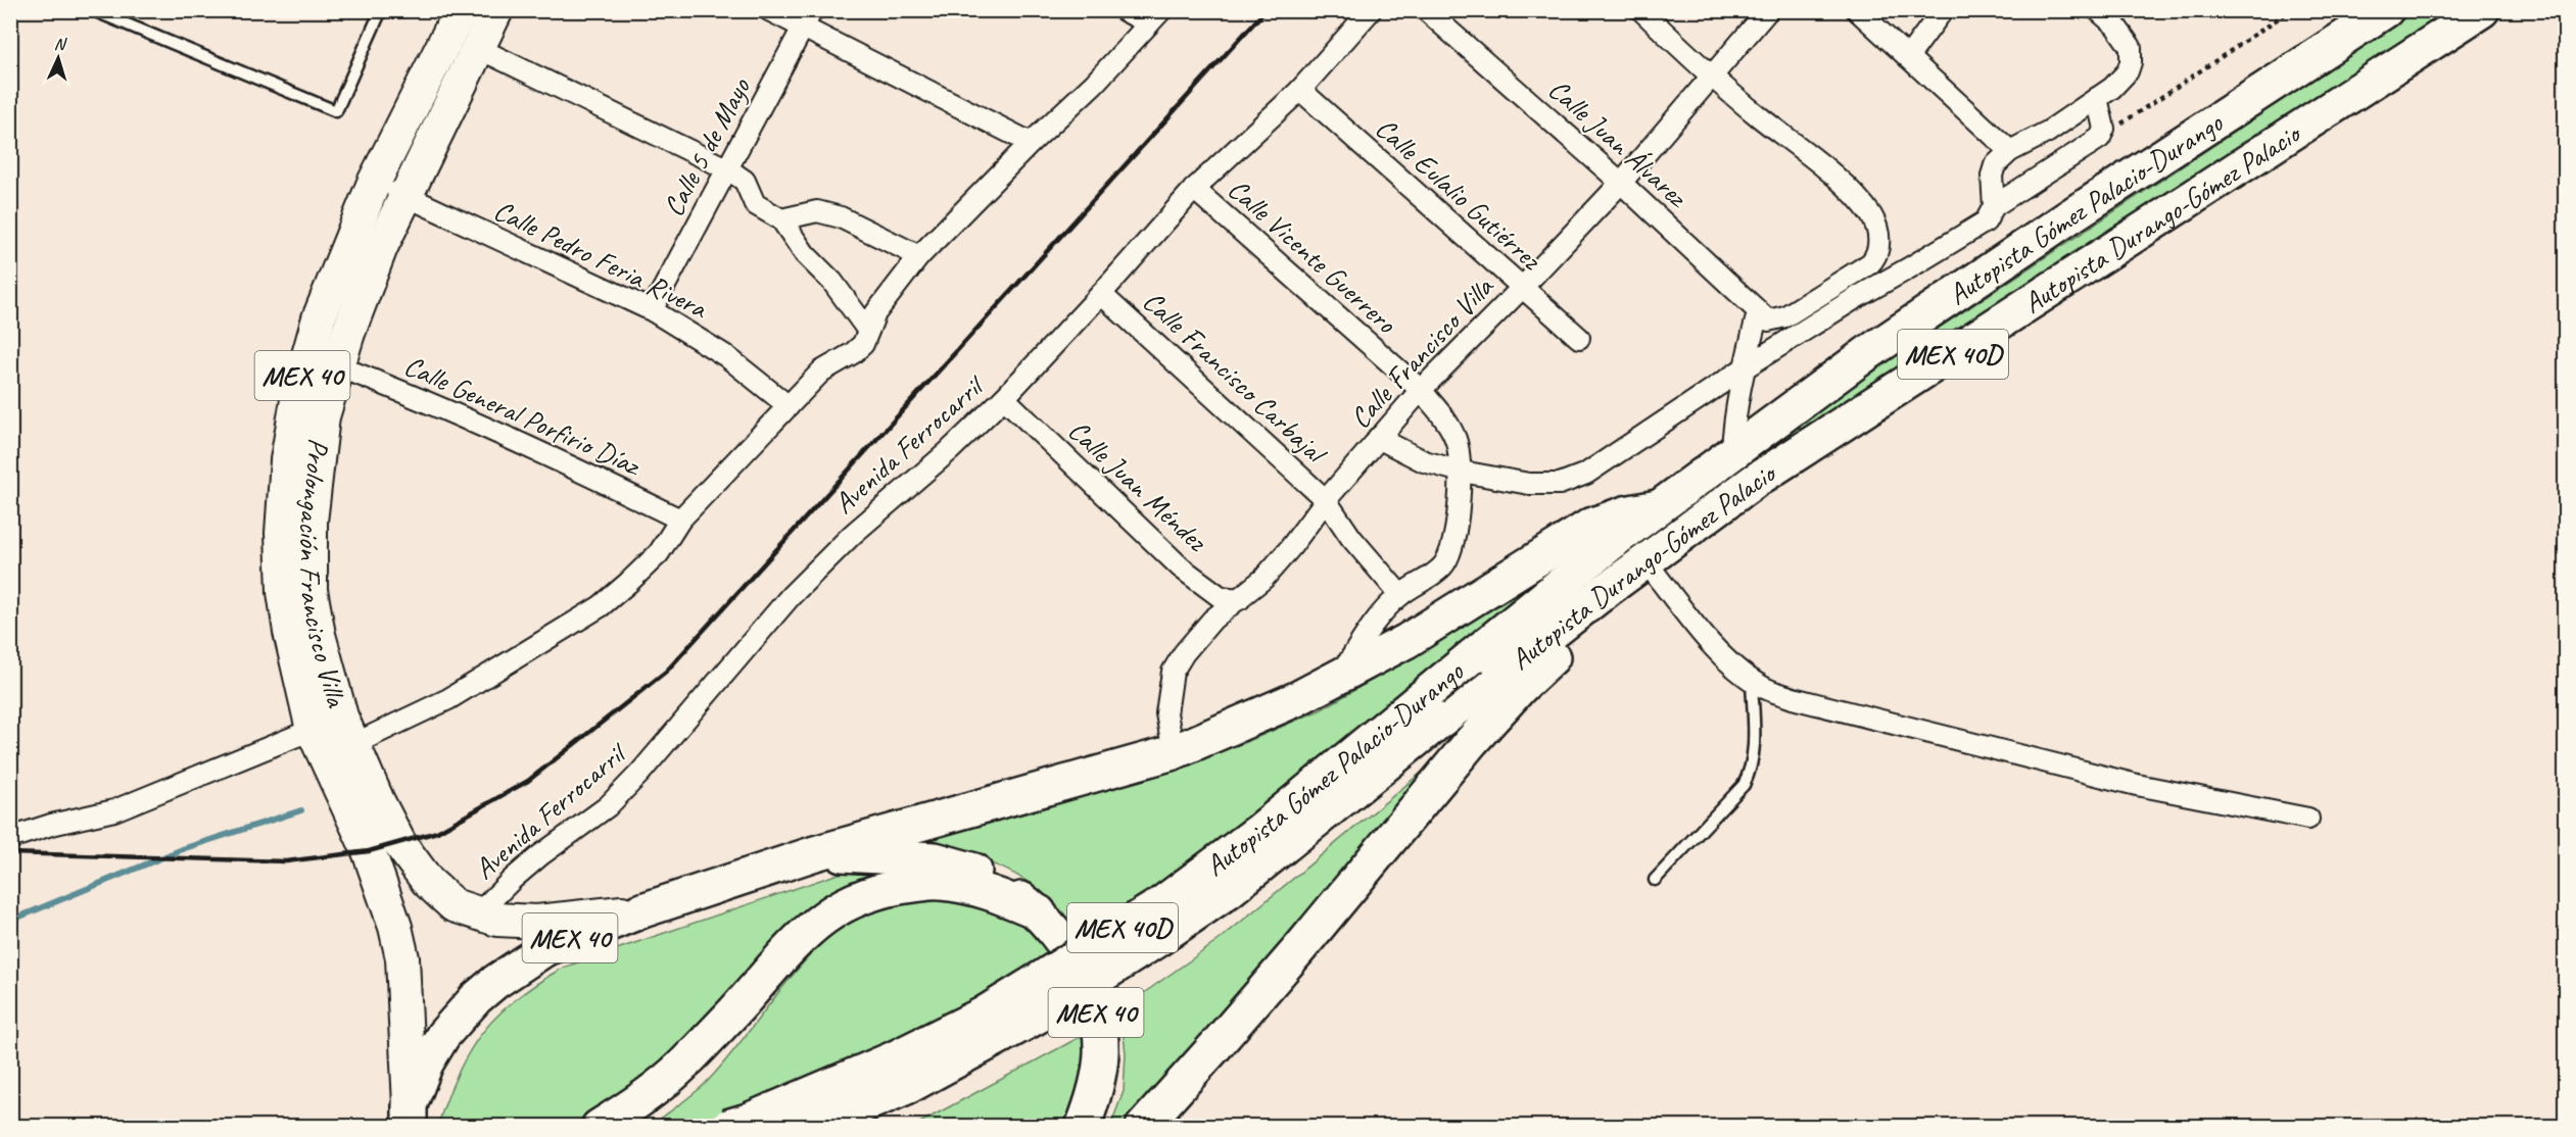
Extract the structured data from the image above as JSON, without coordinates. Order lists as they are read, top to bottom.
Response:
{
  "streets": {
    "highway": [
      "Autopista Gómez Palacio-Durango",
      "Autopista Durango-Gómez Palacio",
      "MEX 40D",
      "MEX 40"
    ],
    "main road": ["Prolongación Francisco Villa"],
    "street": [
      "Calle Juan Álvarez",
      "Calle 5 de Mayo",
      "Calle Eulalio Gutiérrez",
      "Calle Vicente Guerrero",
      "Calle Pedro Feria Rivera",
      "Calle Francisco Villa",
      "Calle Francisco Carbajal",
      "Calle General Porfirio Díaz",
      "Avenida Ferrocarril",
      "Calle Juan Méndez"
    ]
  },
  "crossings": [
    ["Calle Juan Álvarez", "Calle Francisco Villa"],
    ["Calle 5 de Mayo", "Calle Pedro Feria Rivera"],
    ["Calle Eulalio Gutiérrez", "Calle Francisco Villa"],
    ["Calle Eulalio Gutiérrez", "Avenida Ferrocarril"],
    ["Calle Vicente Guerrero", "Calle Francisco Villa"],
    ["Calle Vicente Guerrero", "Calle Francisco Carbajal"],
    ["Calle Vicente Guerrero", "Avenida Ferrocarril"],
    ["Calle Pedro Feria Rivera", "Prolongación Francisco Villa"],
    ["Calle Francisco Villa", "Calle Francisco Carbajal"],
    ["Calle Francisco Villa", "Calle Juan Méndez"],
    ["MEX 40", "Prolongación Francisco Villa"],
    ["Calle Francisco Carbajal", "Avenida Ferrocarril"],
    ["Calle General Porfirio Díaz", "Prolongación Francisco Villa"],
    ["Avenida Ferrocarril", "Calle Juan Méndez"],
    ["Avenida Ferrocarril", "Prolongación Francisco Villa"]
  ],
  "north": "top"
}
